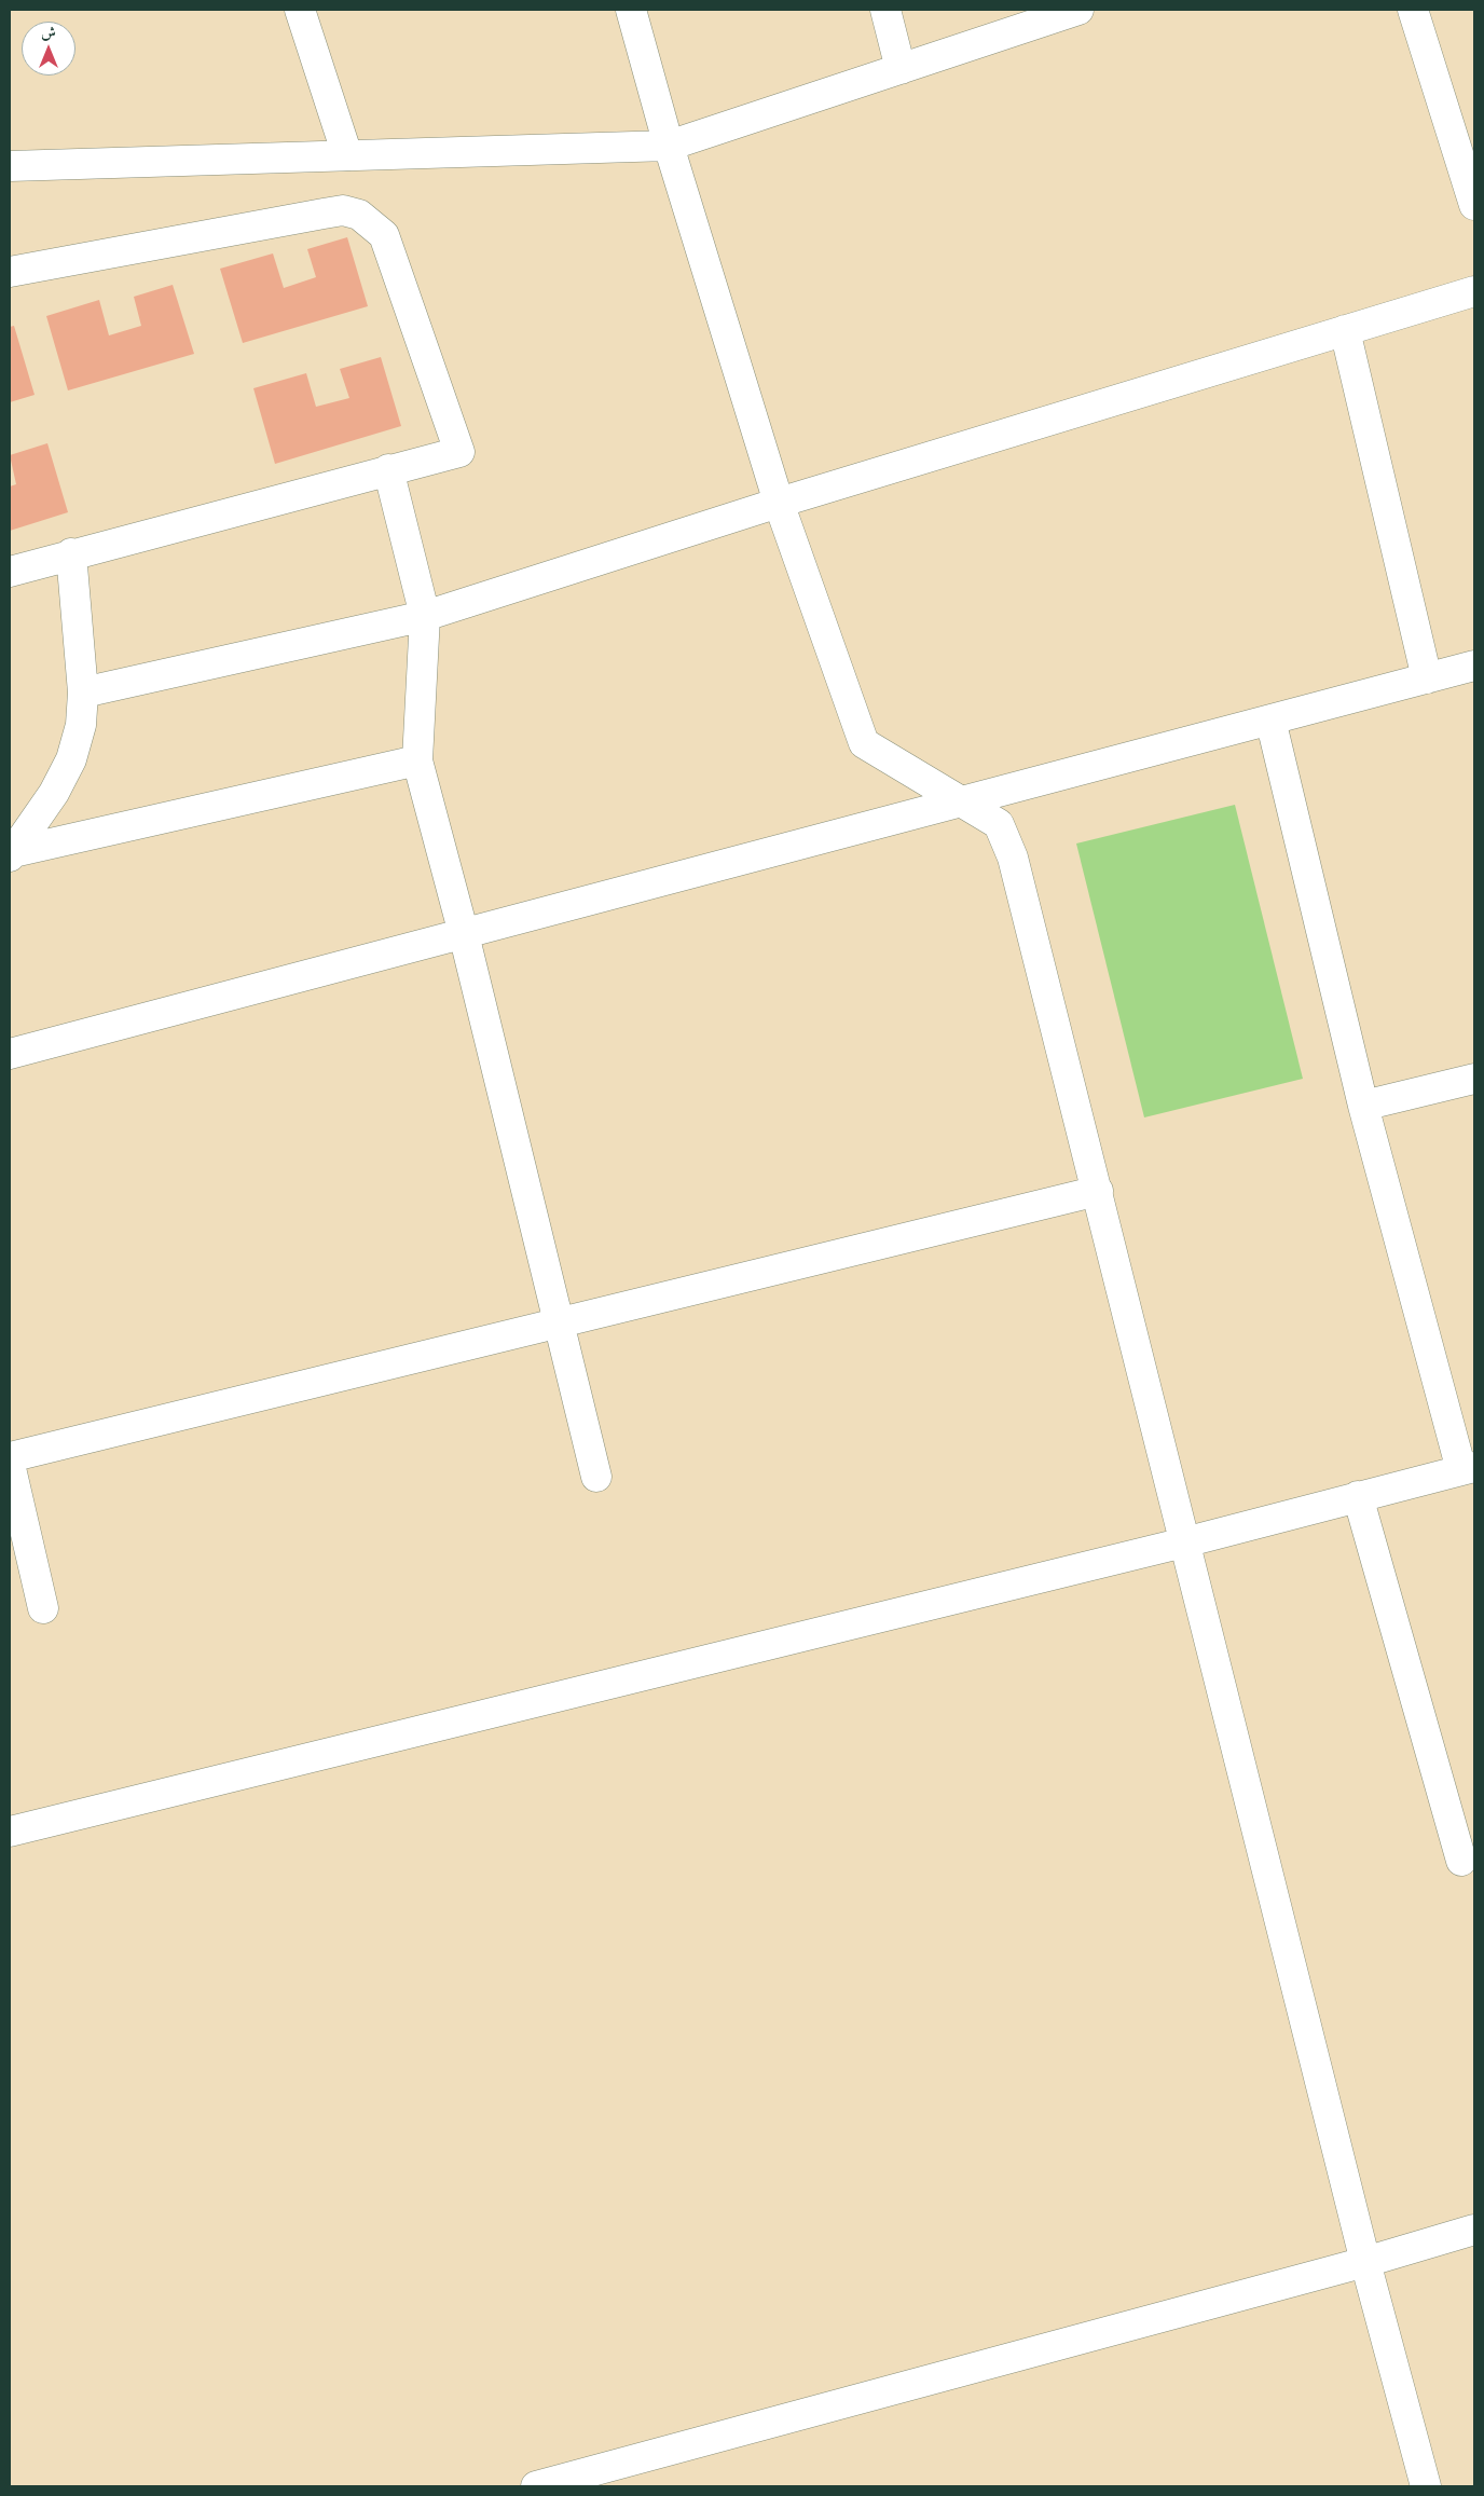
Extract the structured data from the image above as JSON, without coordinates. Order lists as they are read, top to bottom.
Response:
{
  "north": "top"
}
